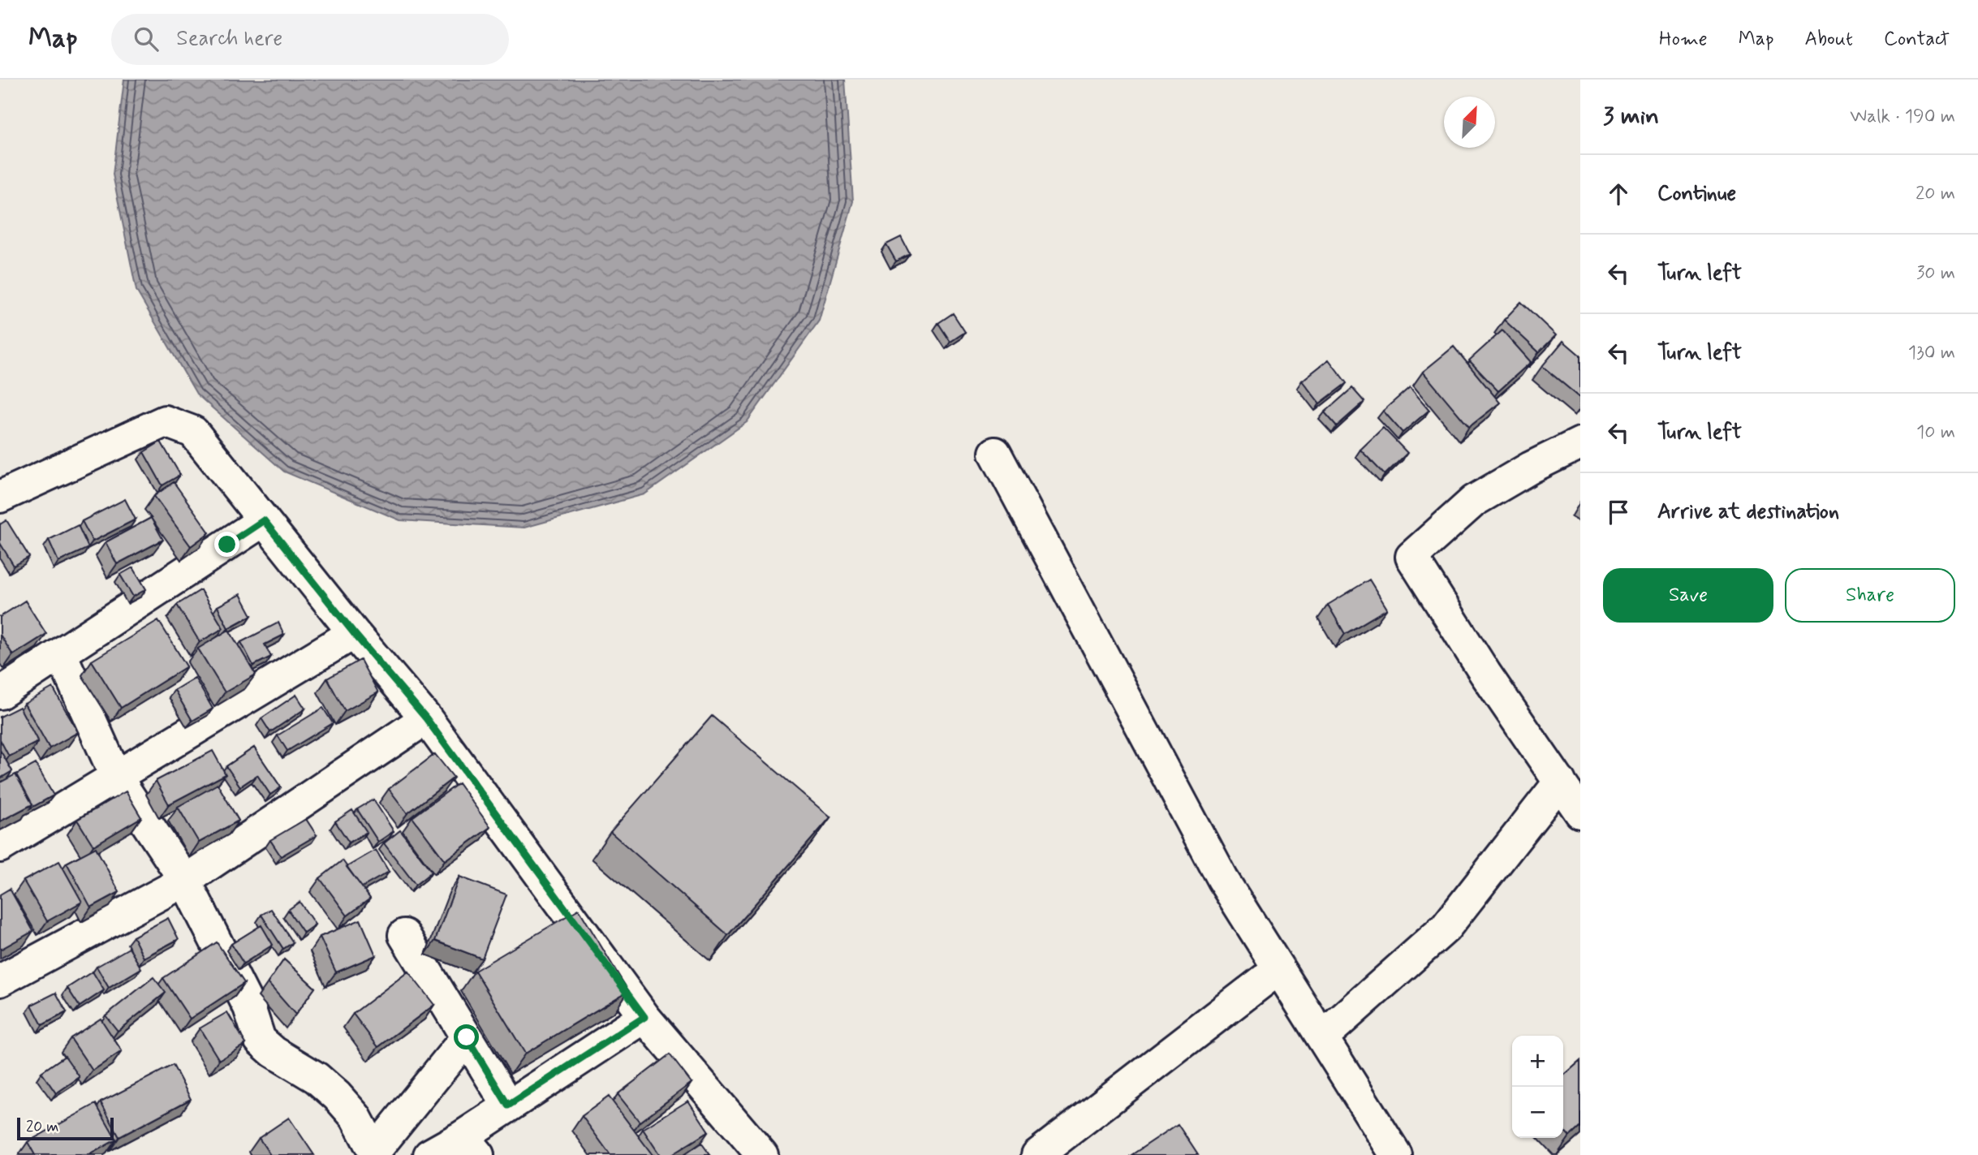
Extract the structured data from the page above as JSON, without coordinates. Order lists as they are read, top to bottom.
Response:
{
  "scale_bar": "20 m",
  "north": "top right",
  "page": {
    "header": "Map",
    "search": "Search here",
    "nav": [
      "Home",
      "Map",
      "About",
      "Contact"
    ],
    "heading": ["3 min", "Walk · 190 m"],
    "list": [
      ["Continue", "20 m"],
      ["Turn left", "30 m"],
      ["Turn left", "130 m"],
      ["Turn left", "10 m"],
      "Arrive at destination"
    ],
    "buttons": ["Save", "Share"],
    "map_buttons": ["+", "−"],
    "scale": "20 m"
  }
}
